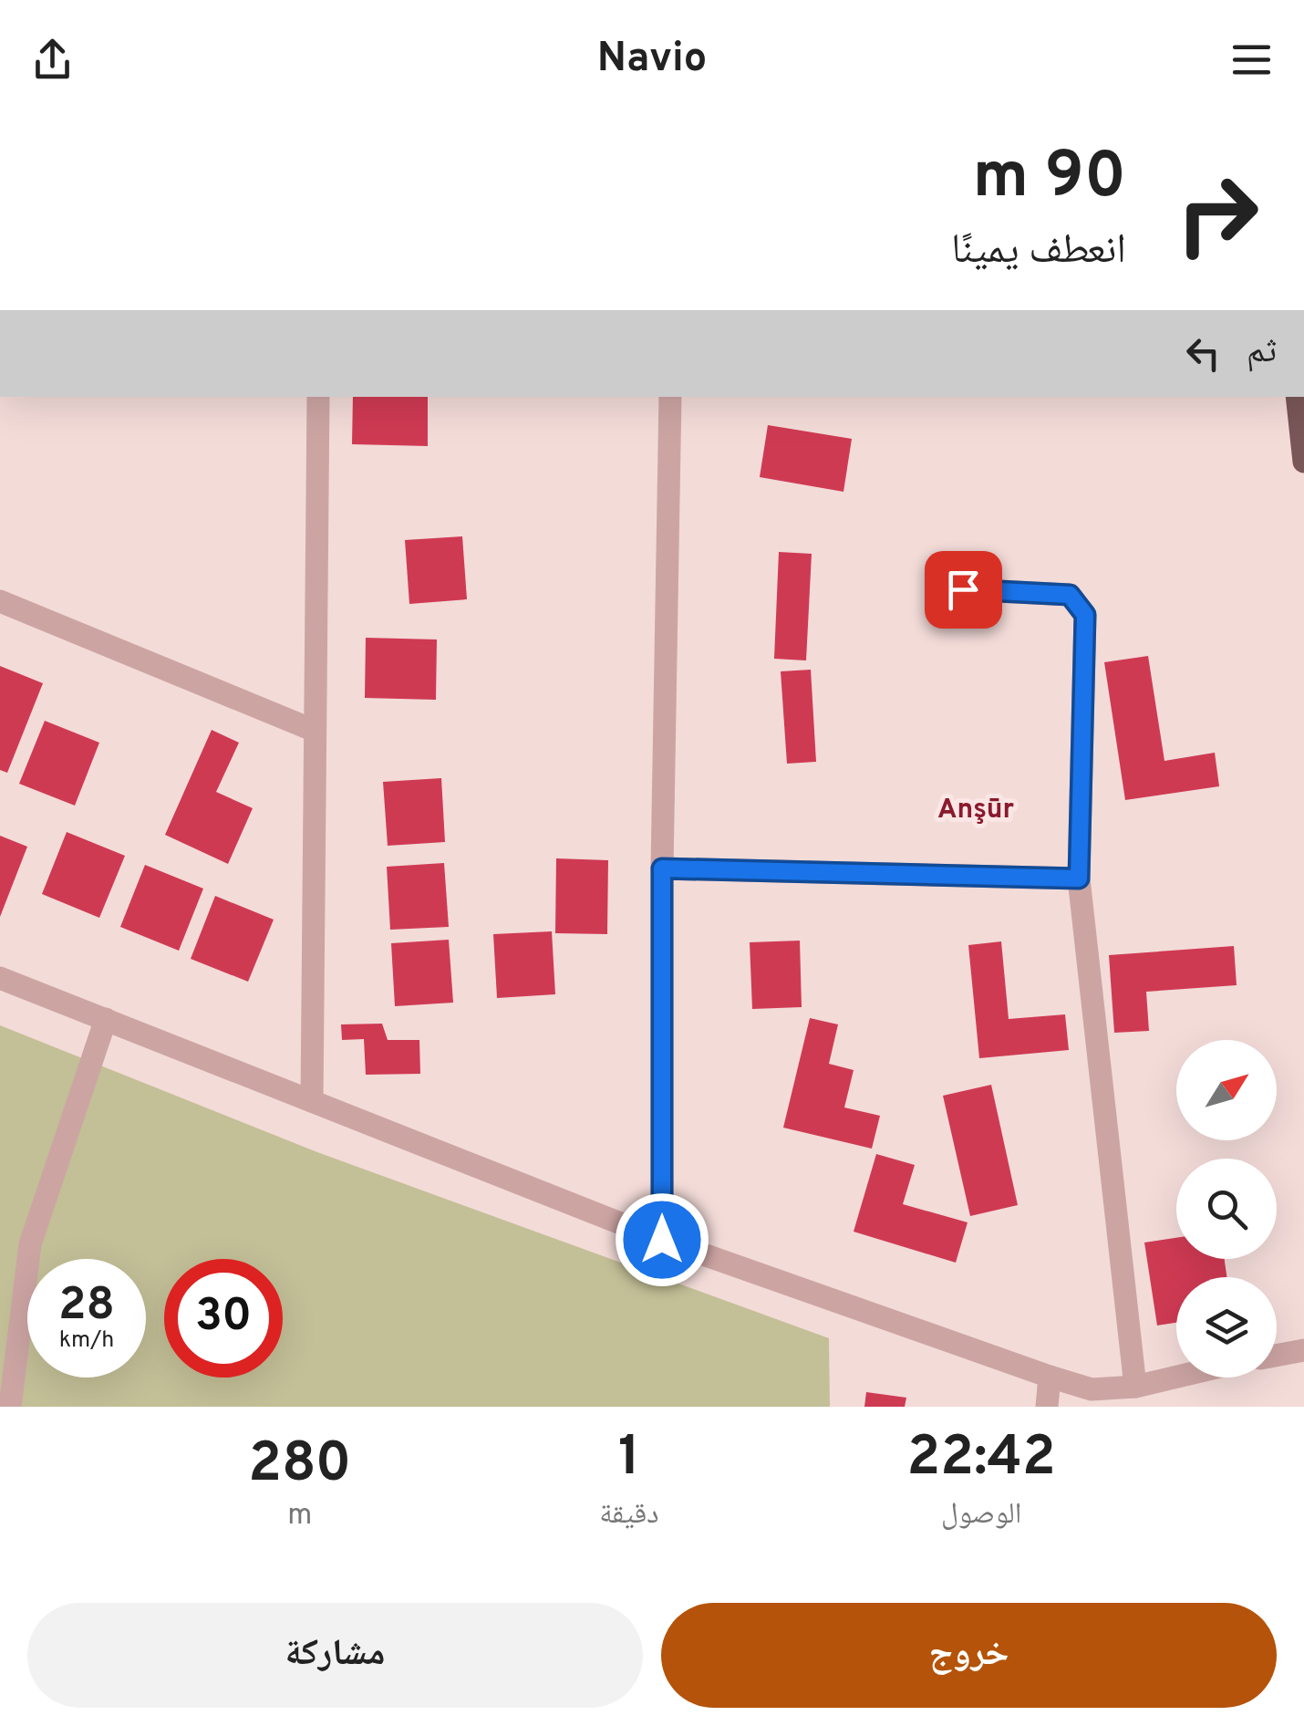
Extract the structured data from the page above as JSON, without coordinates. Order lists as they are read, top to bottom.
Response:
{
  "districts": ["Anşūr"],
  "north": "top right",
  "page": {
    "header": "Navio",
    "turn": ["90 m", "انعطف يمينًا"],
    "then": "ثم",
    "speed": "28 km/h",
    "limit": "30",
    "eta": [
      "22:42",
      "الوصول",
      "1",
      "دقيقة",
      "280",
      "m"
    ],
    "buttons": ["خروج", "مشاركة"]
  }
}
